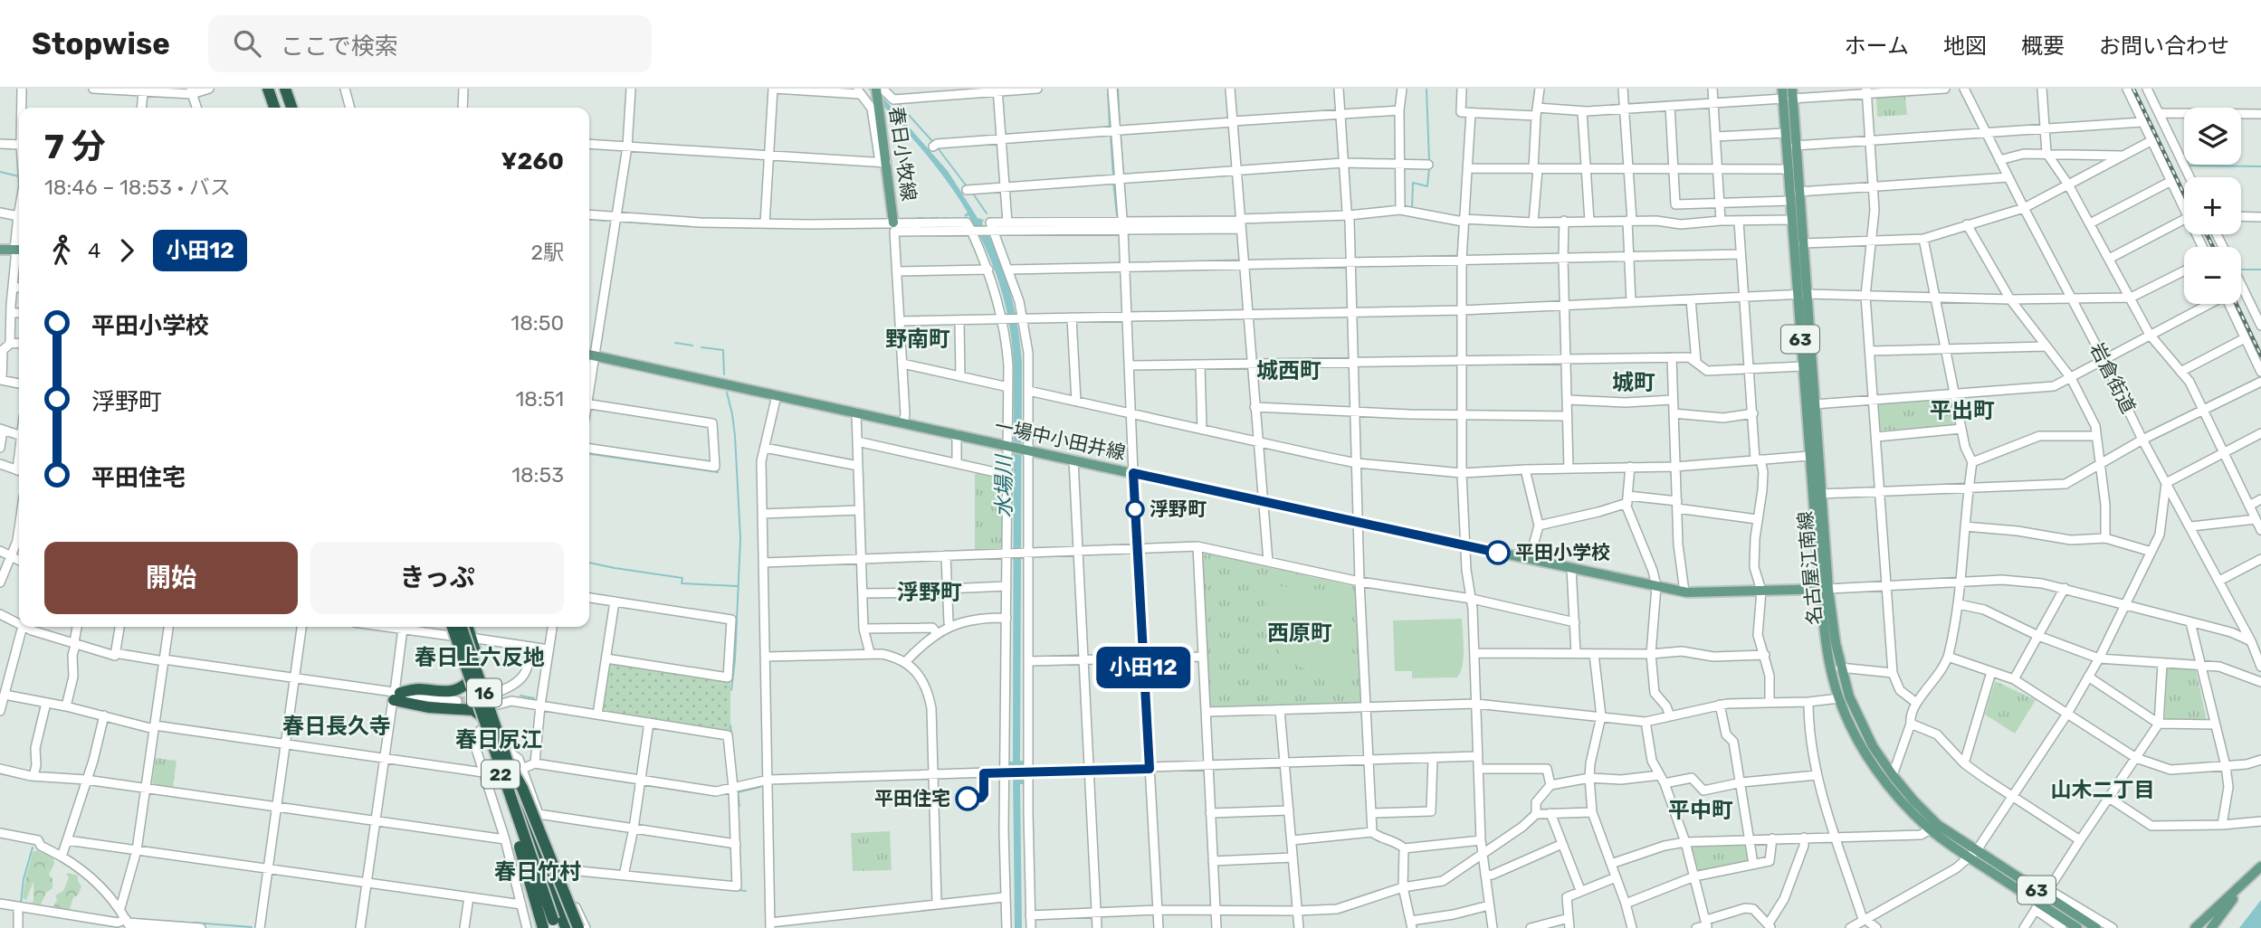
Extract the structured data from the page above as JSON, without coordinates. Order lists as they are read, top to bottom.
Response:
{
  "streets": {
    "highway": ["16", "22"],
    "main road": [
      "春日小牧線",
      "63",
      "一場中小田井線",
      "名古屋江南線"
    ],
    "street": ["岩倉街道"]
  },
  "crossings": [
    ["一場中小田井線", "名古屋江南線"],
    ["16", "22"]
  ],
  "districts": [
    "野南町",
    "城西町",
    "城町",
    "平出町",
    "浮野町",
    "西原町",
    "春日上六反地",
    "春日長久寺",
    "春日尻江",
    "山木二丁目",
    "平中町",
    "春日竹村"
  ],
  "water": ["水場川"],
  "places": ["浮野町", "平田小学校", "平田住宅"],
  "lines": ["bus line 小田12"],
  "page": {
    "header": "Stopwise",
    "search": "ここで検索",
    "nav": [
      "ホーム",
      "地図",
      "概要",
      "お問い合わせ"
    ],
    "on_map": "小田12",
    "map_buttons": ["+", "−"],
    "heading": ["7 分", "18:46 – 18:53 · バス", "¥260"],
    "legs": ["4", "小田12", "2駅"],
    "list": [
      {
        "name": "平田小学校",
        "value": "18:50"
      },
      {
        "name": "浮野町",
        "value": "18:51"
      },
      {
        "name": "平田住宅",
        "value": "18:53"
      }
    ],
    "buttons": ["開始", "きっぷ"]
  }
}
